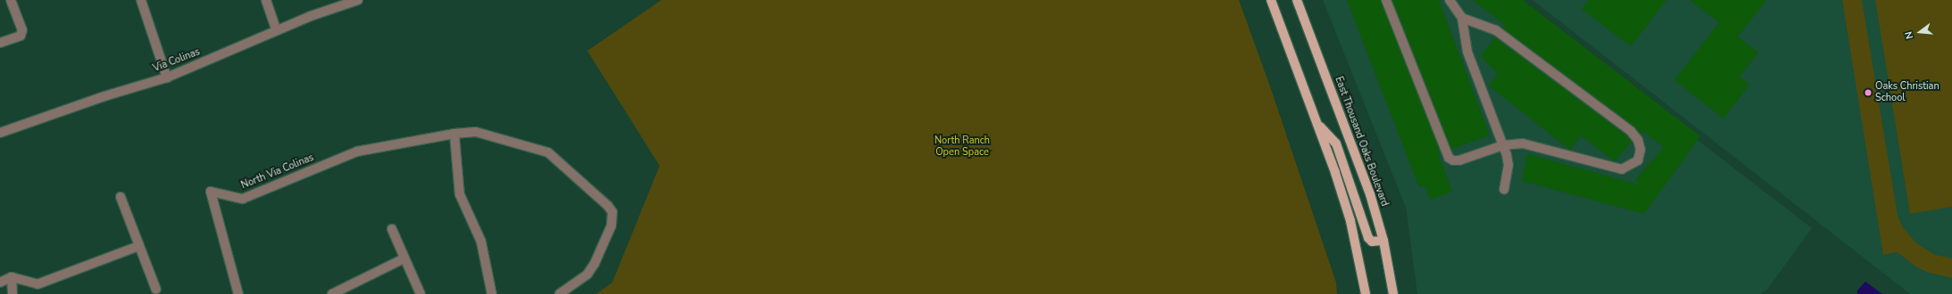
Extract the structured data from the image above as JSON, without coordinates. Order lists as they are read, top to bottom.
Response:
{
  "streets": {
    "main road": ["East Thousand Oaks Boulevard"],
    "street": ["Via Colinas", "North Via Colinas"]
  },
  "parks": ["North Ranch Open Space"],
  "places": ["Oaks Christian School"],
  "north": "left"
}
